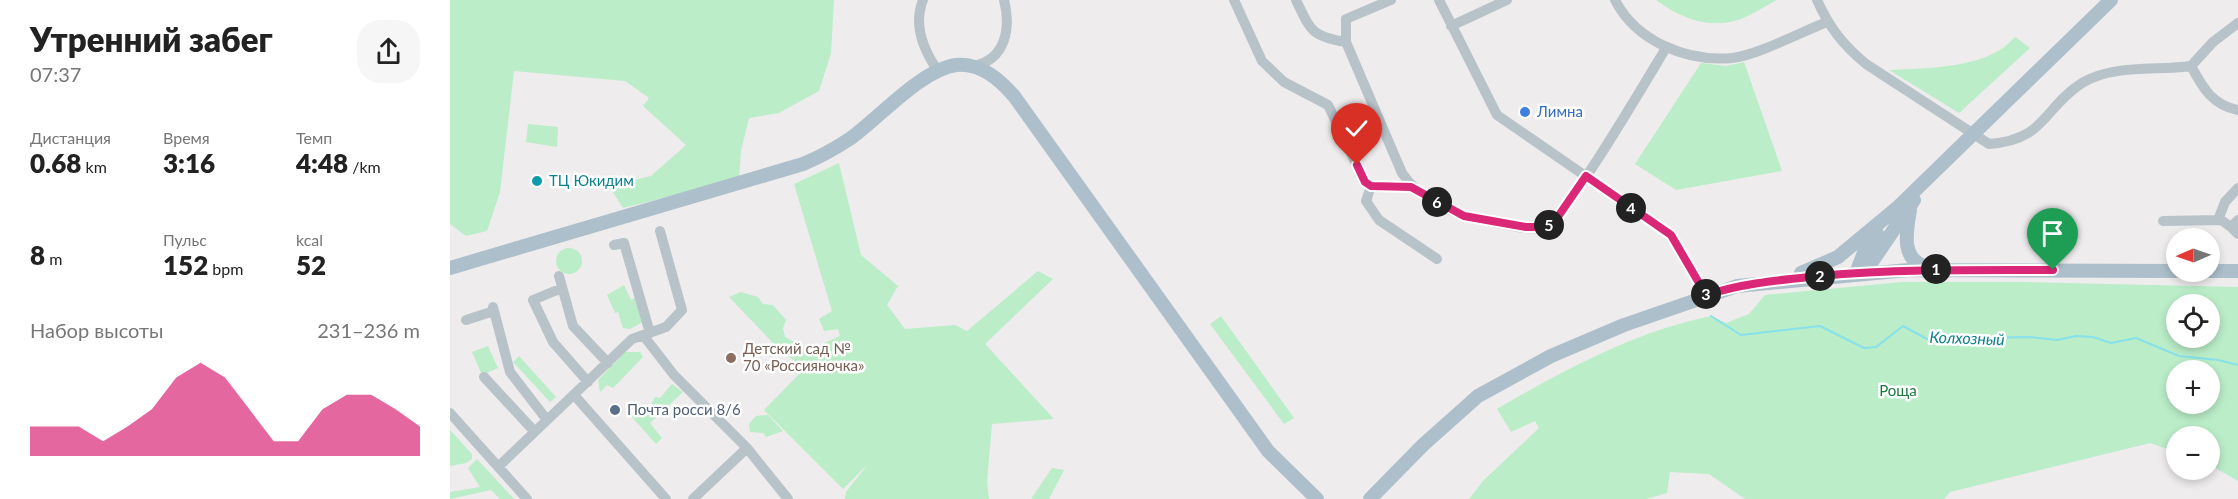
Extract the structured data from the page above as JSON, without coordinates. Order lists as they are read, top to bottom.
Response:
{
  "water": ["Колхозный"],
  "parks": ["Роща"],
  "places": [
    "Лимна",
    "ТЦ Юкидим",
    "Детский сад № 70 «Россияночка»",
    "Почта росси 8/6"
  ],
  "north": "left",
  "page": {
    "heading": ["Утренний забег", "07:37"],
    "stats": [
      ["Дистанция", "0.68 km"],
      ["Время", "3:16"],
      ["Темп", "4:48 /km"],
      ["8 m"],
      ["Пульс", "152 bpm"],
      ["kcal", "52"]
    ],
    "pins": [
      "6",
      "4",
      "5",
      "1",
      "2",
      "3"
    ],
    "map_buttons": ["+", "−"],
    "chart": ["Набор высоты", "231–236 m"]
  }
}
